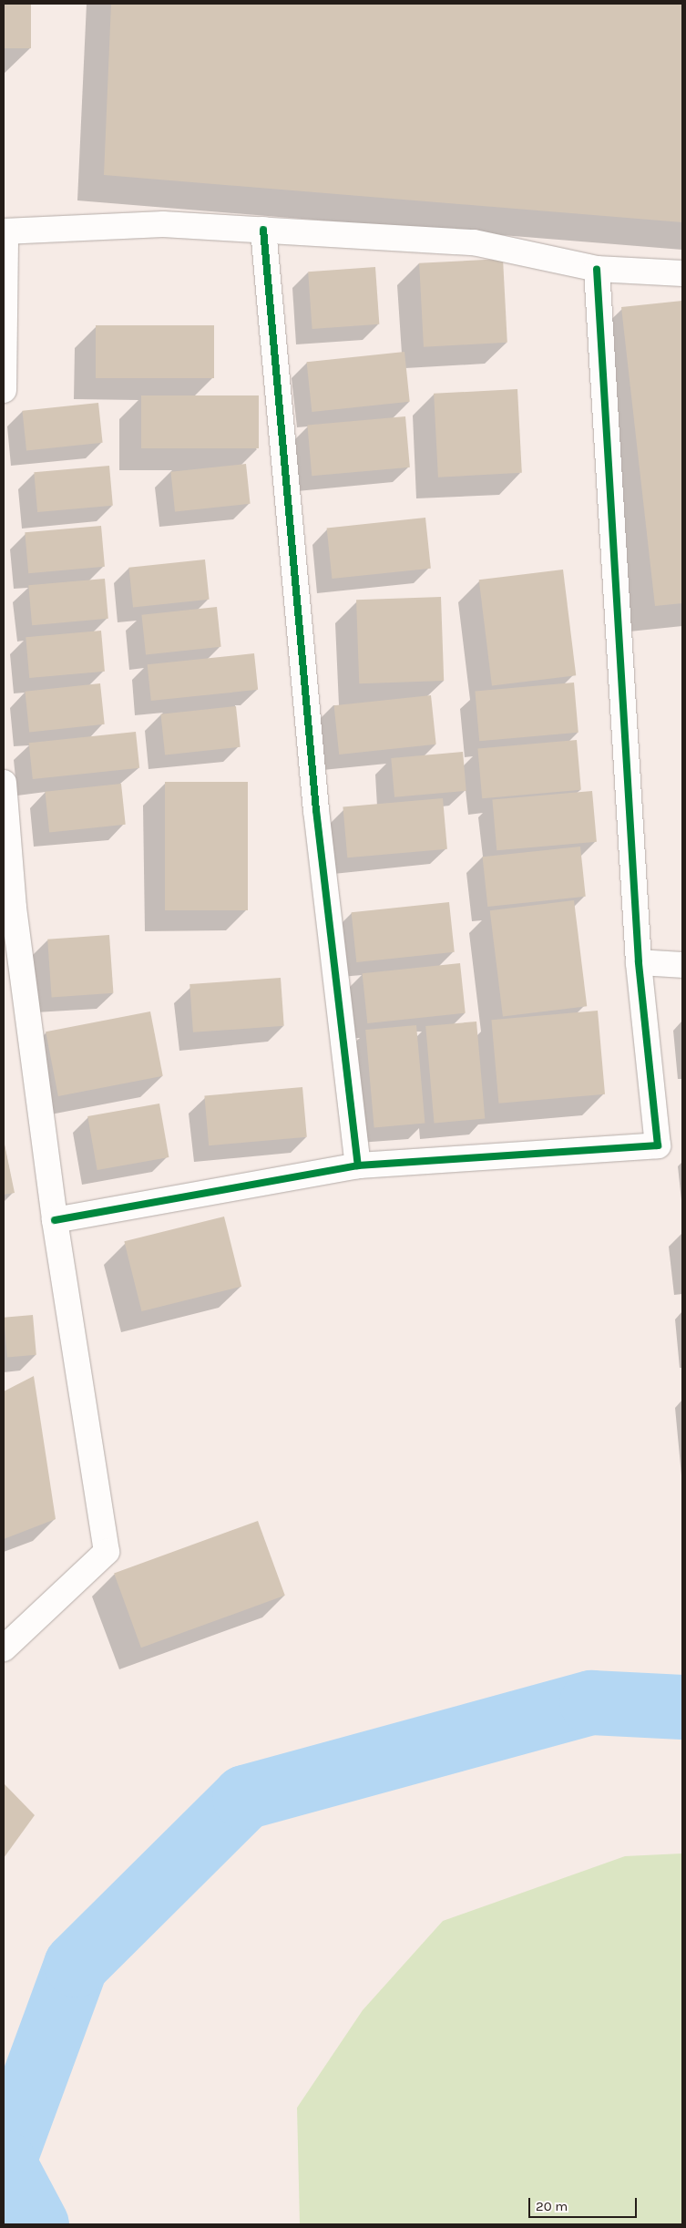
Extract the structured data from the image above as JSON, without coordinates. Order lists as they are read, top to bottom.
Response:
{
  "scale_bar": "20 m"
}
